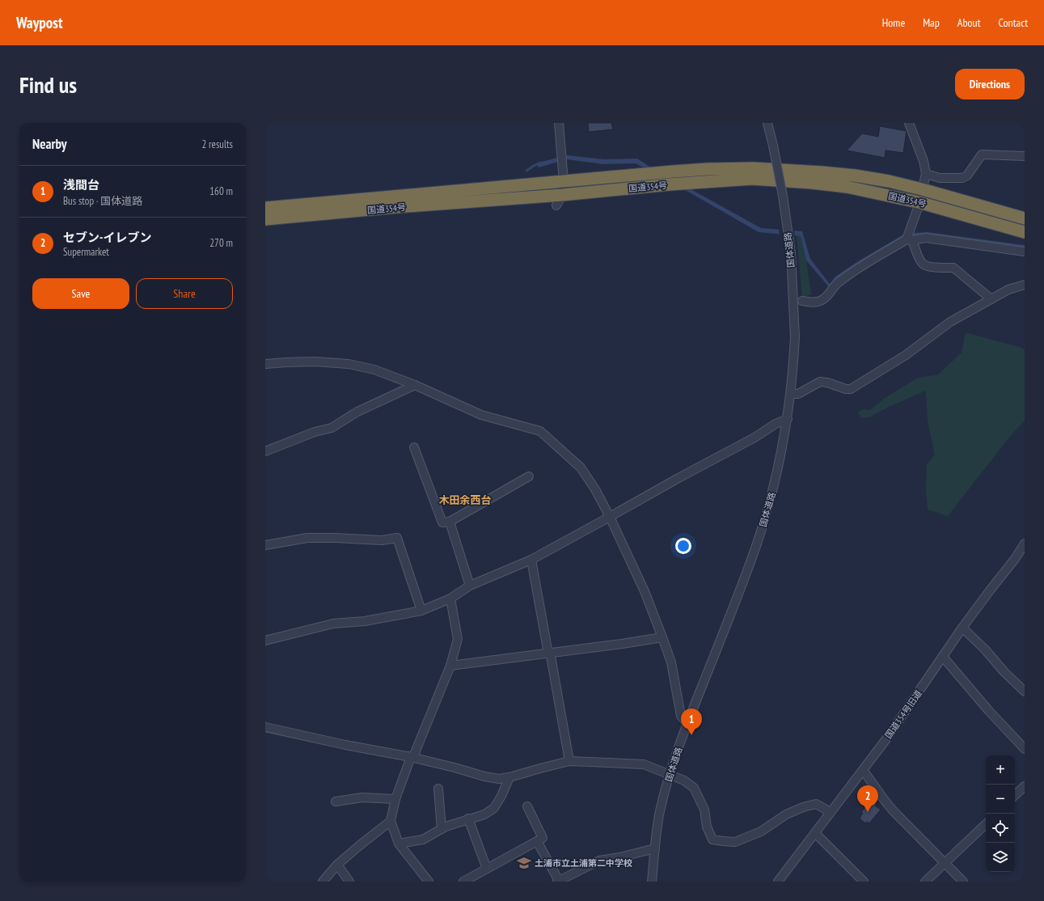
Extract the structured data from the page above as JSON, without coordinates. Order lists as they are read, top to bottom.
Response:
{
  "streets": {
    "highway": ["国道354号"],
    "street": ["国体道路", "国道354号旧道"]
  },
  "districts": ["木田余西台"],
  "places": {
    "school or university": ["土浦市立土浦第二中学校"]
  },
  "page": {
    "header": "Waypost",
    "nav": [
      "Home",
      "Map",
      "About",
      "Contact"
    ],
    "buttons": [
      "Directions",
      ["Save", "Share"]
    ],
    "title": "Find us",
    "heading": ["Nearby", "2 results"],
    "list": [
      {
        "mark": "1",
        "name": "浅間台",
        "note": "Bus stop · 国体道路",
        "value": "160 m"
      },
      {
        "mark": "2",
        "name": "セブン-イレブン",
        "note": "Supermarket",
        "value": "270 m"
      }
    ],
    "pins": ["1", "2"],
    "map_buttons": ["+", "−"]
  }
}
